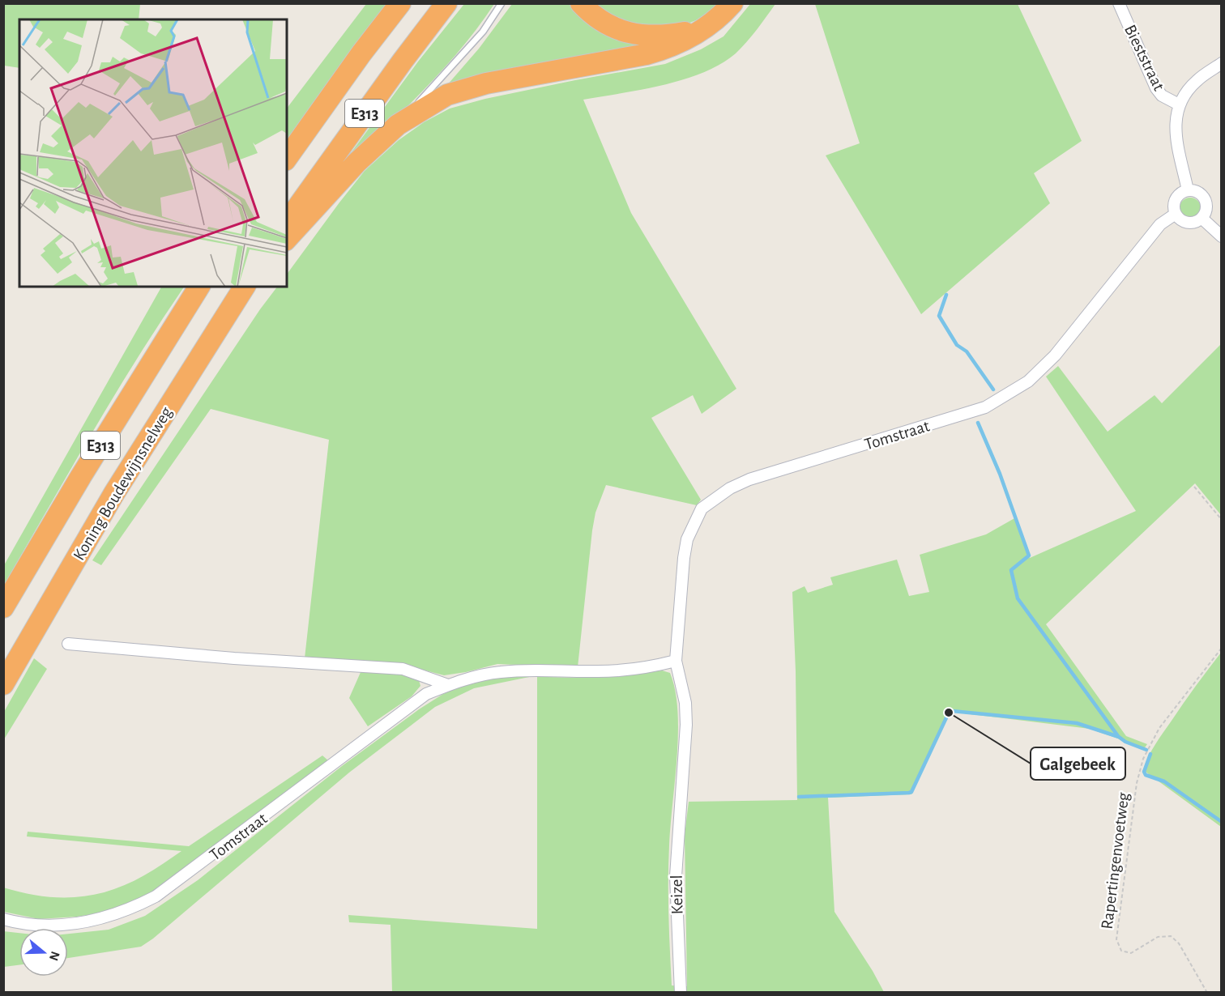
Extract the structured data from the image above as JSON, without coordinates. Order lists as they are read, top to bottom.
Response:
{
  "streets": {
    "highway": ["E313", "Koning Boudewijnsnelweg"],
    "street": ["Bieststraat", "Tomstraat", "Keizel"],
    "path": ["Rapertingenvoetweg"]
  },
  "crossings": [
    ["Tomstraat", "Keizel"]
  ],
  "places": ["Galgebeek"],
  "north": "right"
}
